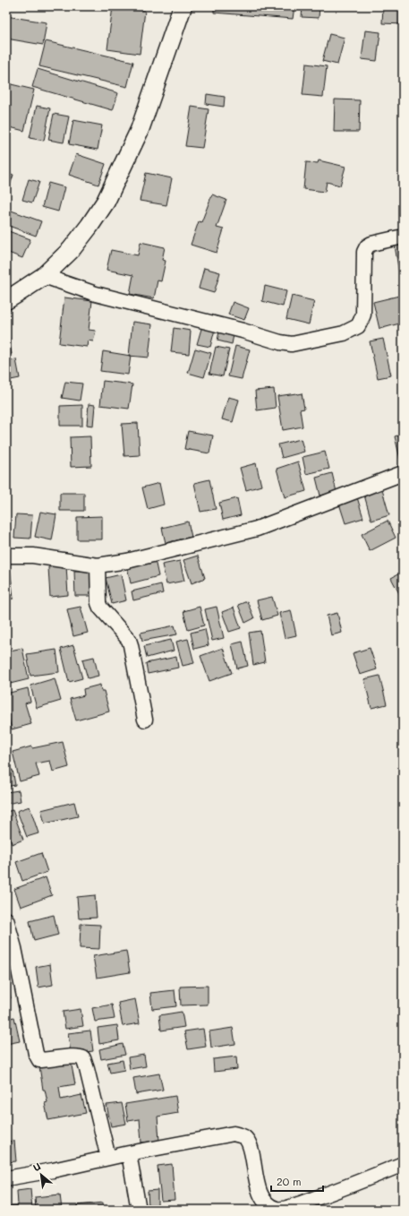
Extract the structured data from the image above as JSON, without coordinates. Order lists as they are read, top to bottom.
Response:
{
  "scale_bar": "20 m",
  "north": "top left"
}
